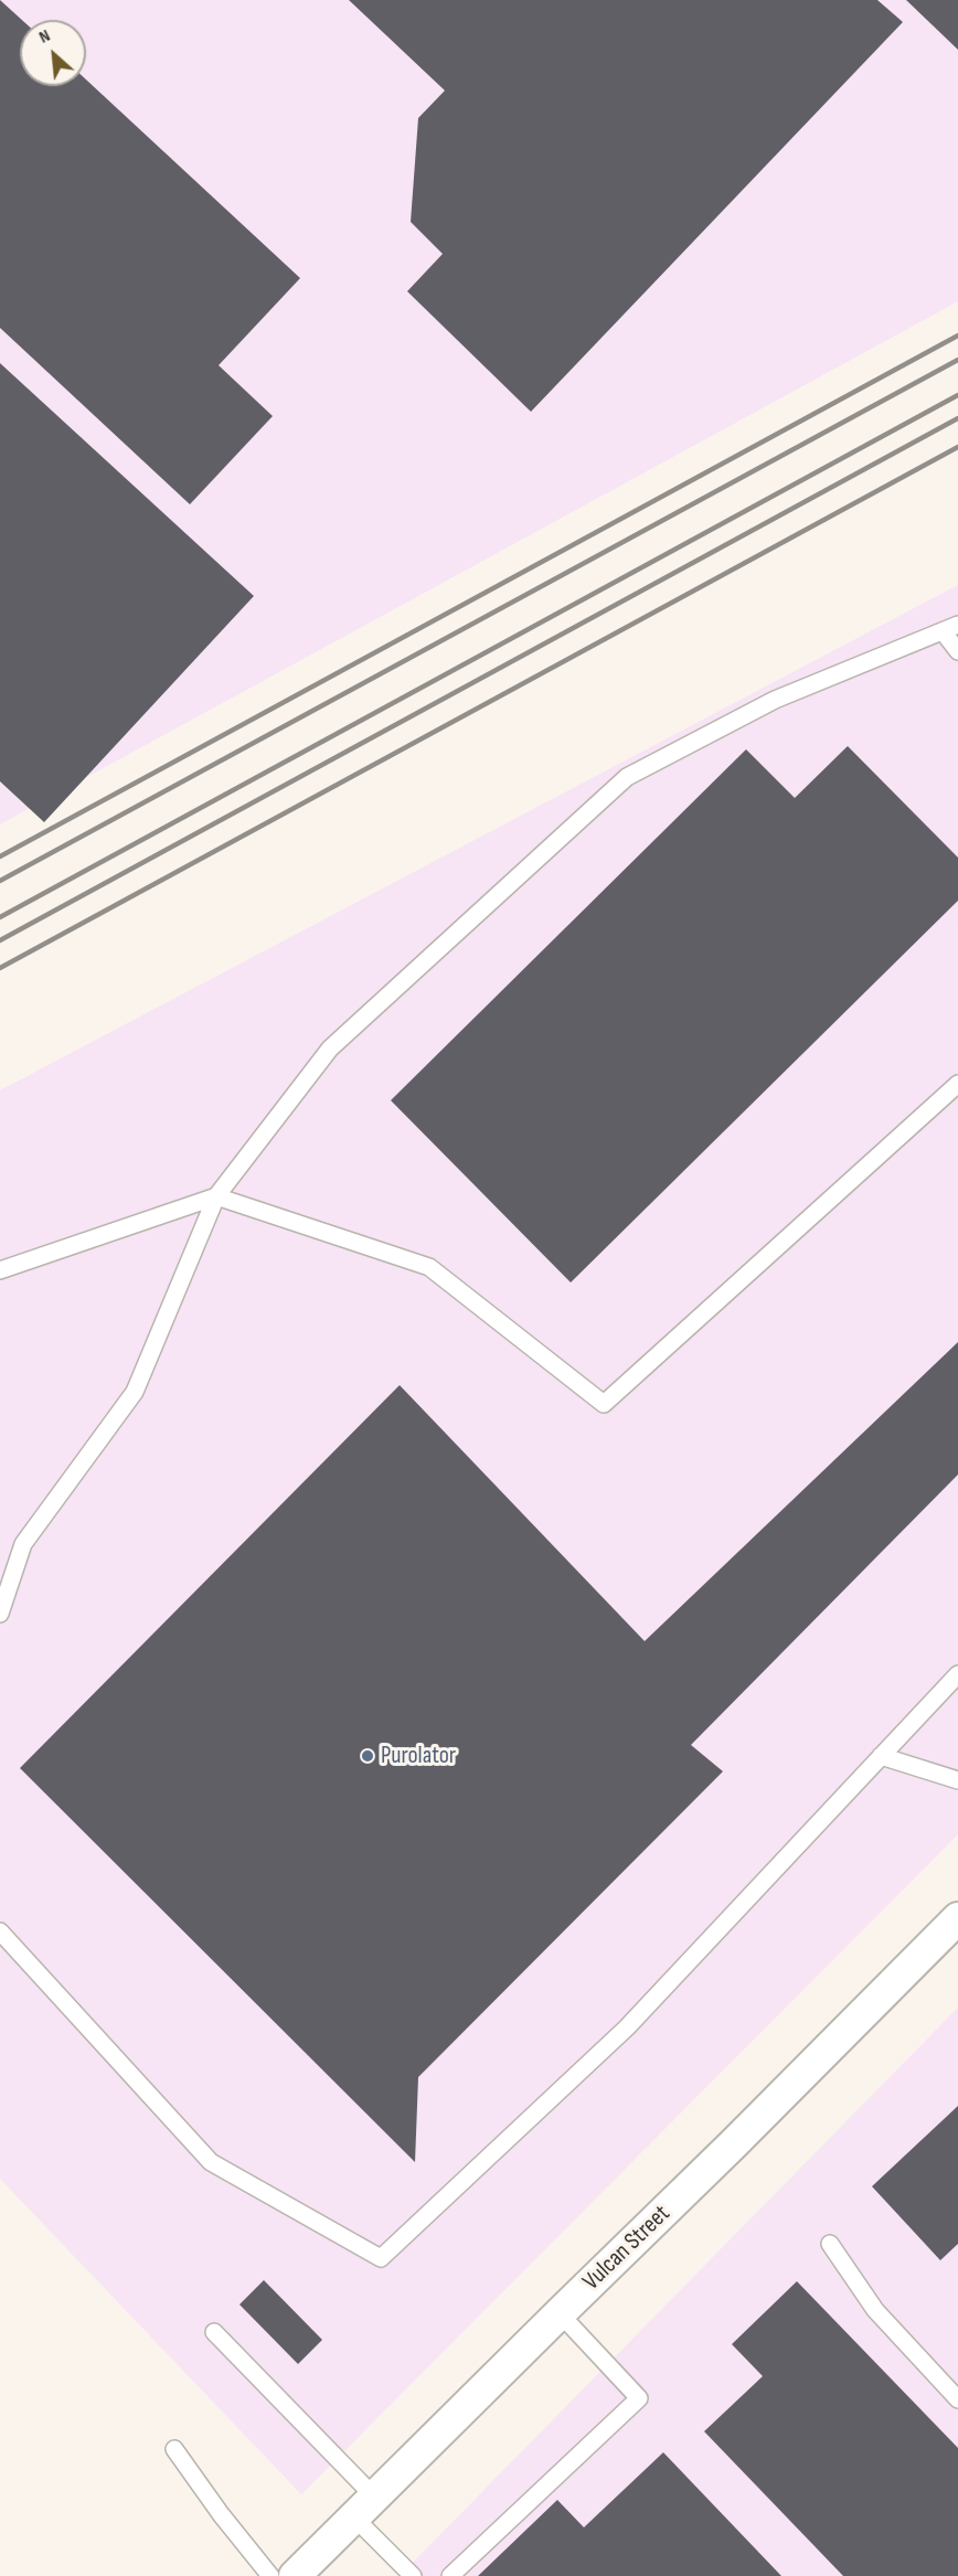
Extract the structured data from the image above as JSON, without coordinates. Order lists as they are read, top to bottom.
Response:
{
  "streets": {
    "street": ["Vulcan Street"]
  },
  "places": ["Purolator"],
  "north": "top left"
}
